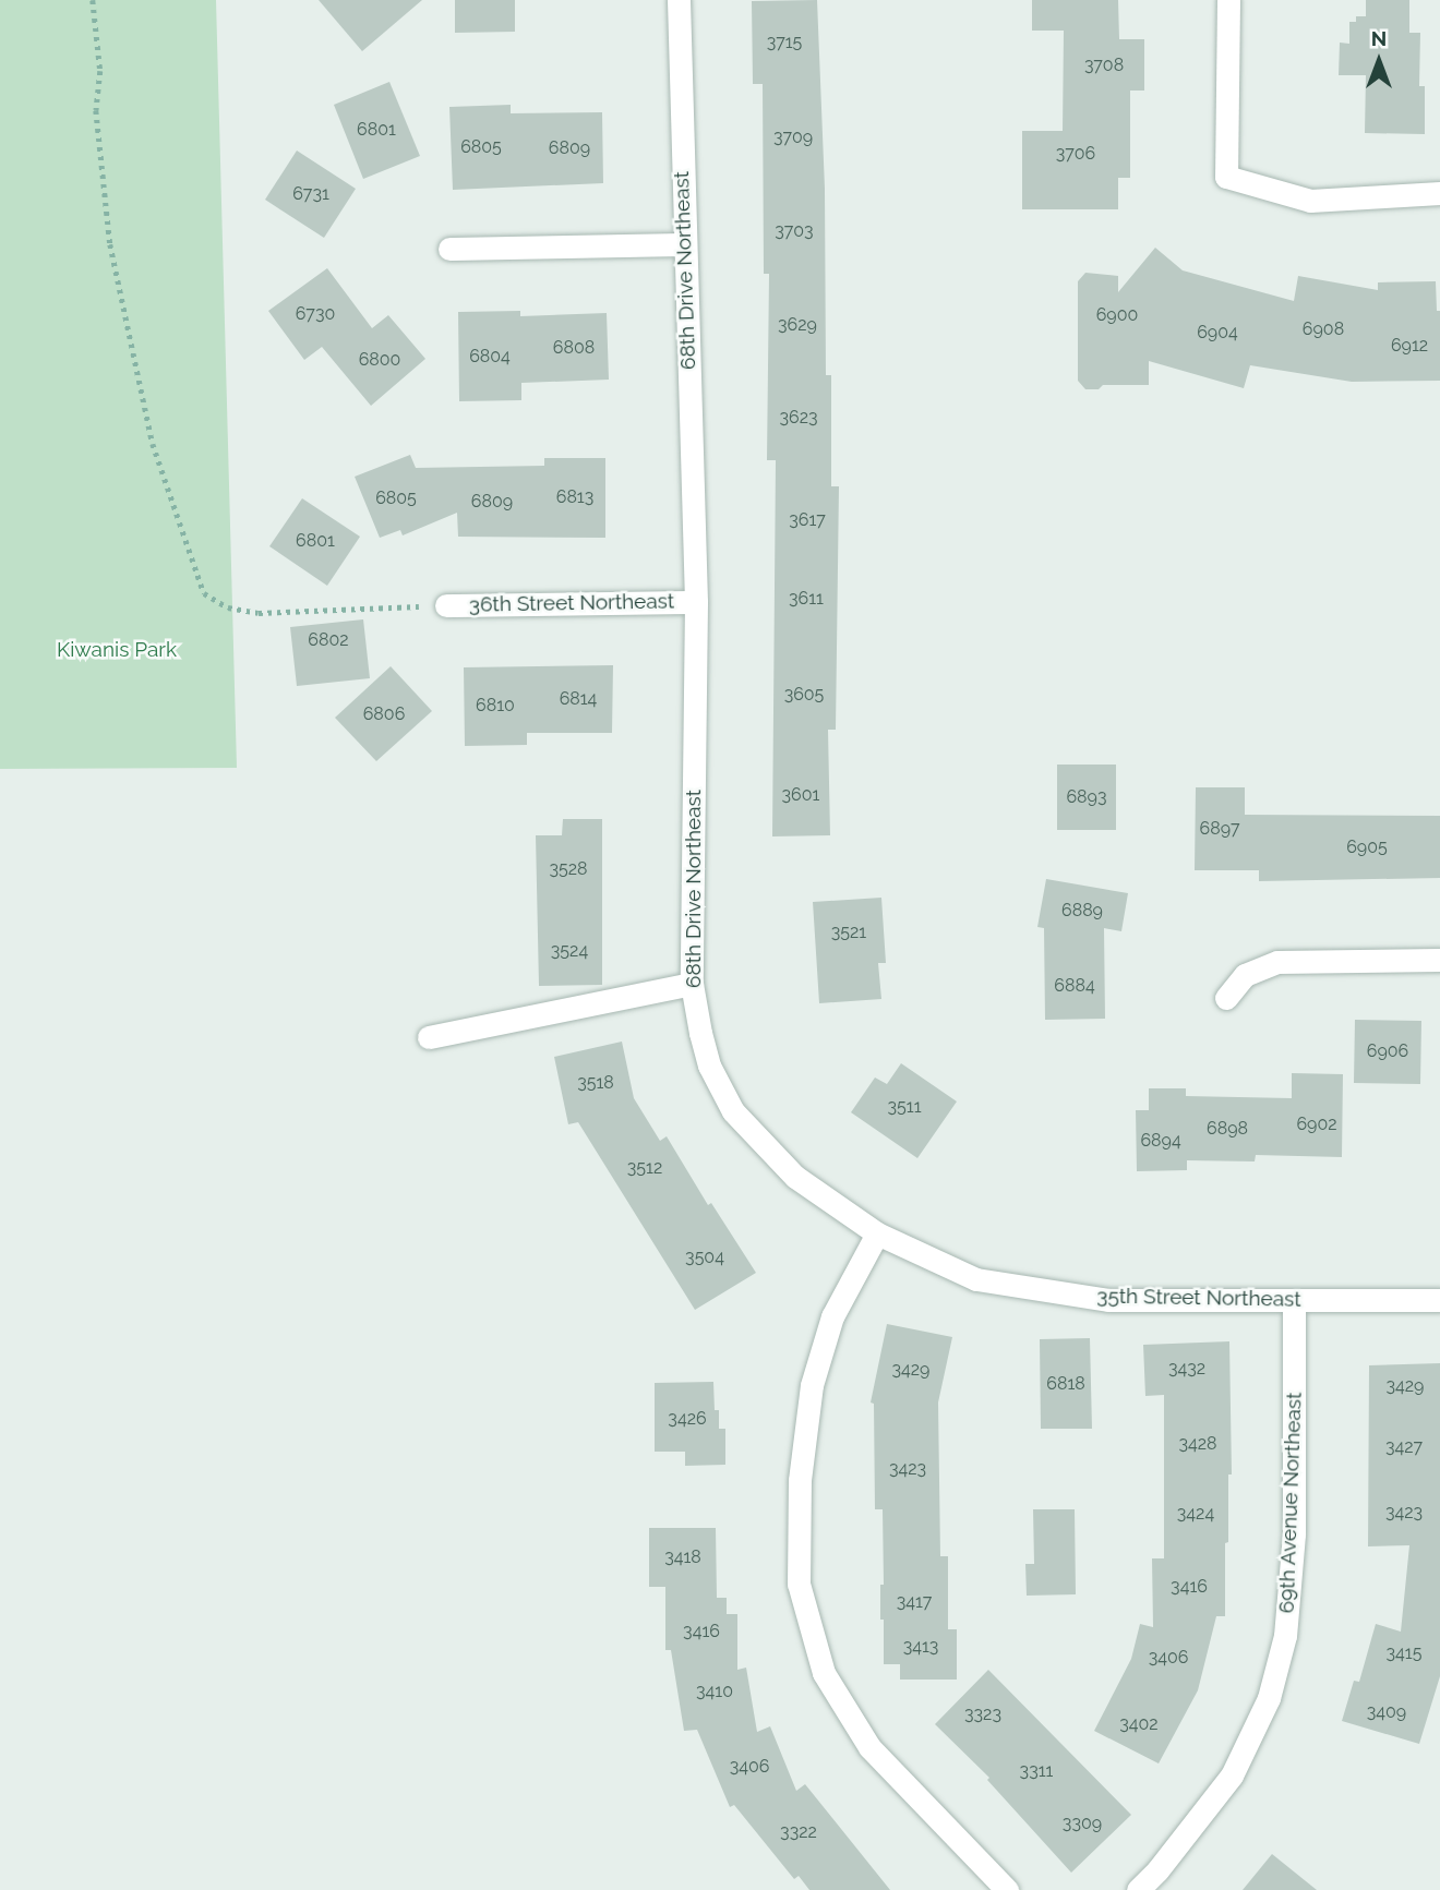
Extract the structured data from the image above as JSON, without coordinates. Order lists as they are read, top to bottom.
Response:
{
  "streets": {
    "street": [
      "68th Drive Northeast",
      "36th Street Northeast",
      "35th Street Northeast",
      "69th Avenue Northeast"
    ]
  },
  "crossings": [
    ["68th Drive Northeast", "36th Street Northeast"],
    ["68th Drive Northeast", "35th Street Northeast"],
    ["35th Street Northeast", "69th Avenue Northeast"]
  ],
  "parks": ["Kiwanis Park"],
  "house_numbers": [
    "3715",
    "3708",
    "6801",
    "3709",
    "6805",
    "6809",
    "3706",
    "6731",
    "3703",
    "6730",
    "6900",
    "3629",
    "6908",
    "6904",
    "6912",
    "6808",
    "6804",
    "6800",
    "3623",
    "6813",
    "6805",
    "6809",
    "3617",
    "6801",
    "3611",
    "6802",
    "3605",
    "6814",
    "6810",
    "6806",
    "3601",
    "6893",
    "6897",
    "6905",
    "3528",
    "6889",
    "3521",
    "3524",
    "6884",
    "6906",
    "3518",
    "3511",
    "6902",
    "6898",
    "6894",
    "3512",
    "3504",
    "3432",
    "3429",
    "6818",
    "3429",
    "3426",
    "3428",
    "3427",
    "3423",
    "3423",
    "3424",
    "3418",
    "3416",
    "3417",
    "3416",
    "3413",
    "3415",
    "3406",
    "3410",
    "3409",
    "3323",
    "3402",
    "3406",
    "3311",
    "3309",
    "3322"
  ],
  "north": "top"
}
